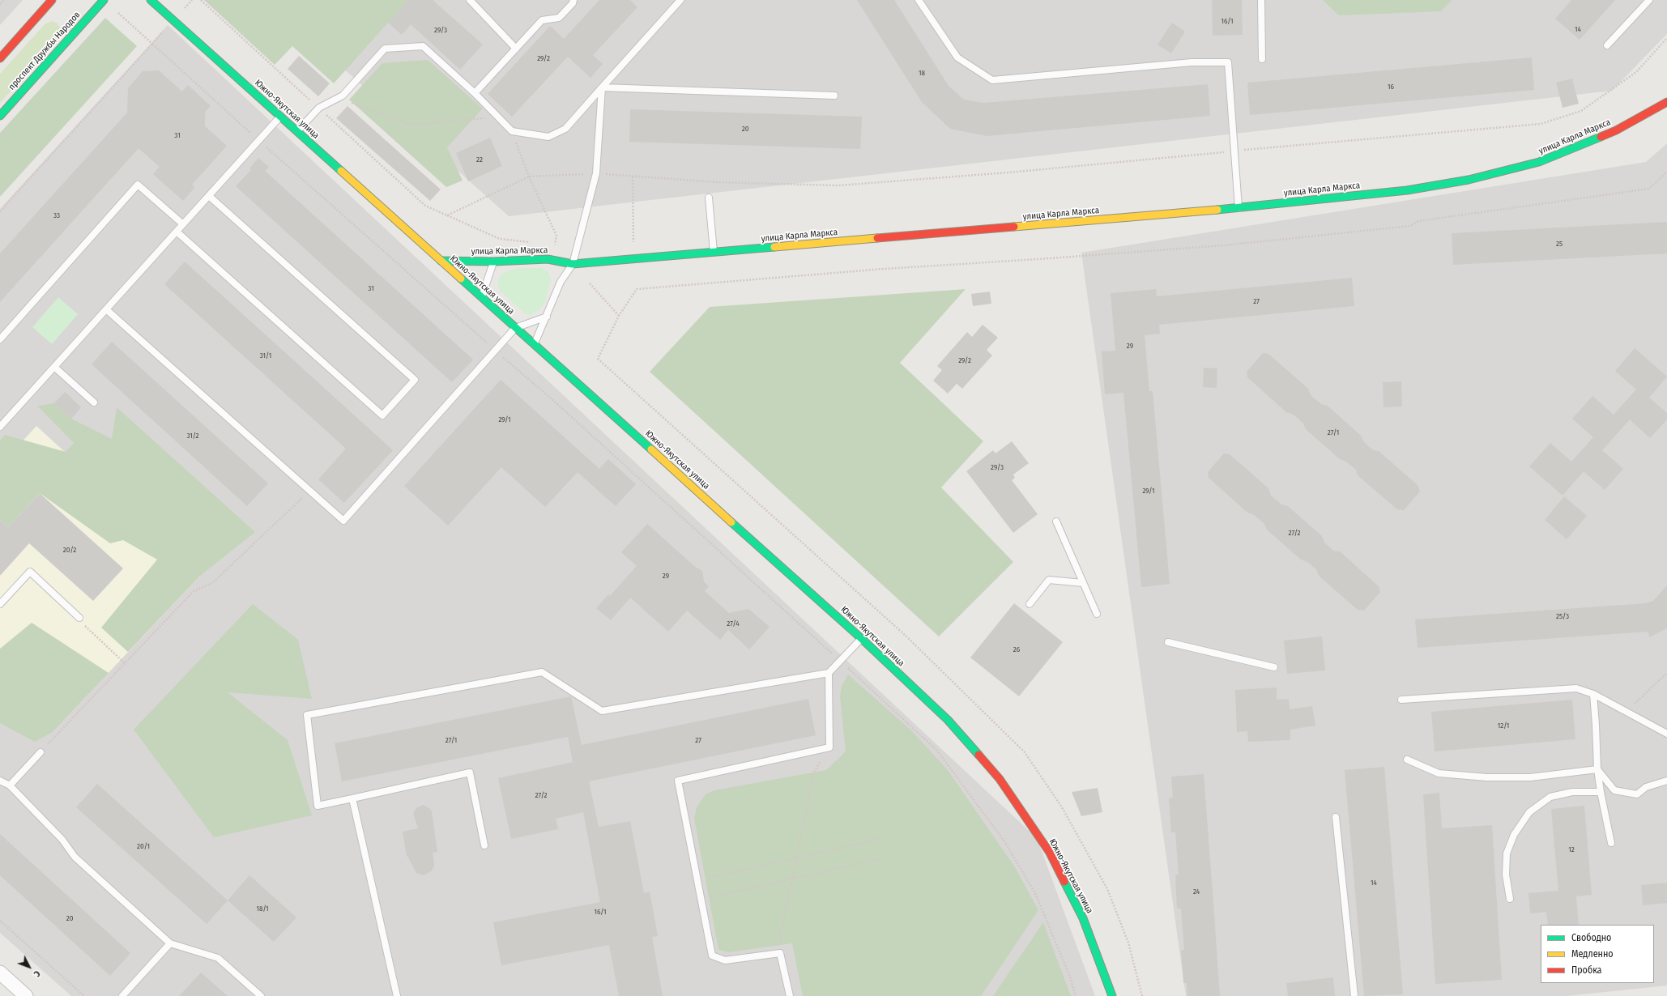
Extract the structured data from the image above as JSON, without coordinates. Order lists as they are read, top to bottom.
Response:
{
  "streets": {
    "street": ["проспект Дружбы Народов", "Южно-Якутская улица", "улица Карла Маркса"]
  },
  "crossings": [
    ["Южно-Якутская улица", "улица Карла Маркса"]
  ],
  "house_numbers": [
    "16/1",
    "14",
    "29/3",
    "29/2",
    "18",
    "16",
    "20",
    "31",
    "22",
    "33",
    "25",
    "31",
    "27",
    "29",
    "31/1",
    "29/2",
    "29/1",
    "27/1",
    "31/2",
    "29/3",
    "29/1",
    "27/2",
    "20/2",
    "29",
    "25/3",
    "27/4",
    "26",
    "12/1",
    "27/1",
    "27",
    "27/2",
    "20/1",
    "12",
    "14",
    "24",
    "18/1",
    "16/1",
    "20"
  ],
  "legend": ["Свободно", "Медленно", "Пробка"],
  "north": "bottom right"
}
